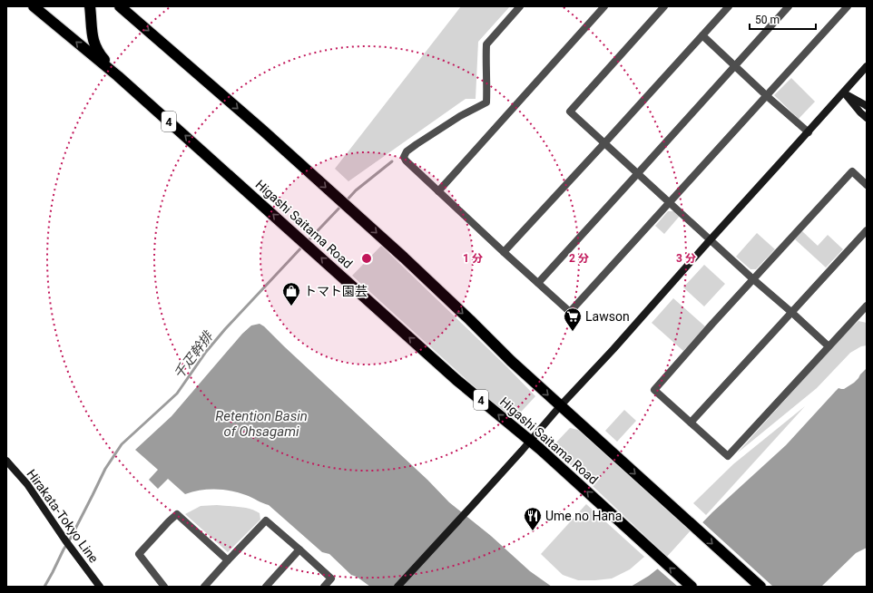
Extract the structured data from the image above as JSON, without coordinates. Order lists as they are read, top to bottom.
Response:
{
  "streets": {
    "highway": ["4", "Higashi Saitama Road"],
    "street": ["Hirakata-Tokyo Line"]
  },
  "crossings": [
    ["4", "Higashi Saitama Road"]
  ],
  "water": ["千疋幹排", "Retention Basin of Ohsagami"],
  "places": {
    "shop": ["トマト園芸"],
    "supermarket": ["Lawson"],
    "restaurant": ["Ume no Hana"]
  },
  "scale_bar": "50 m",
  "rings": ["1 分", "2 分", "3 分"]
}
